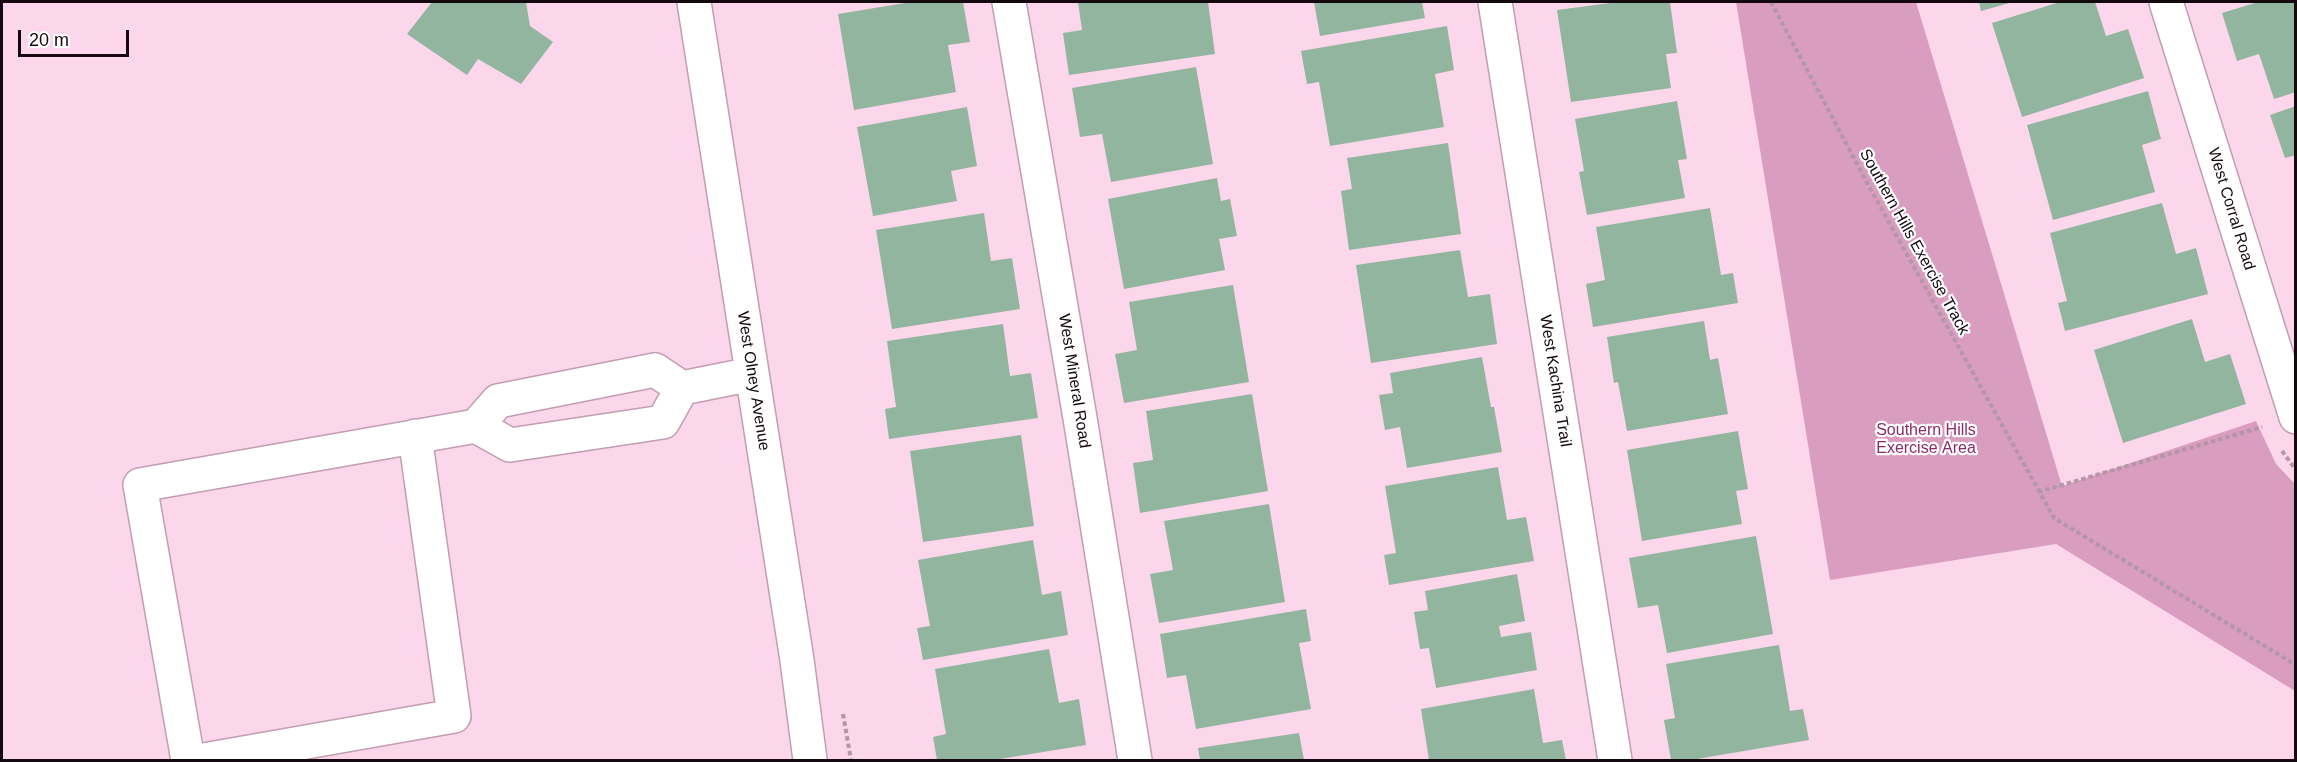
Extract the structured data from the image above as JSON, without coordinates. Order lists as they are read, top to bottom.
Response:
{
  "streets": {
    "street": [
      "West Corral Road",
      "West Olney Avenue",
      "West Mineral Road",
      "West Kachina Trail"
    ],
    "path": ["Southern Hills Exercise Track"]
  },
  "parks": ["Southern Hills Exercise Area"],
  "scale_bar": "20 m"
}
